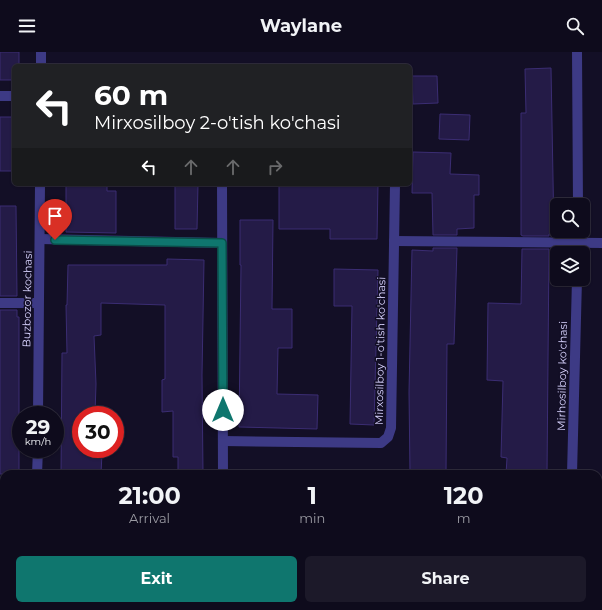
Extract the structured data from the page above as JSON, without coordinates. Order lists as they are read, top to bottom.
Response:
{
  "streets": {
    "street": ["Buzbozor kochasi", "Mirxosilboy 1-o'tish ko'chasi", "Mirhosilboy ko'chasi"]
  },
  "page": {
    "header": "Waylane",
    "turn": ["60 m", "Mirxosilboy 2-o'tish ko'chasi"],
    "speed": "29 km/h",
    "limit": "30",
    "eta": [
      "21:00",
      "Arrival",
      "1",
      "min",
      "120",
      "m"
    ],
    "buttons": ["Exit", "Share"]
  }
}
